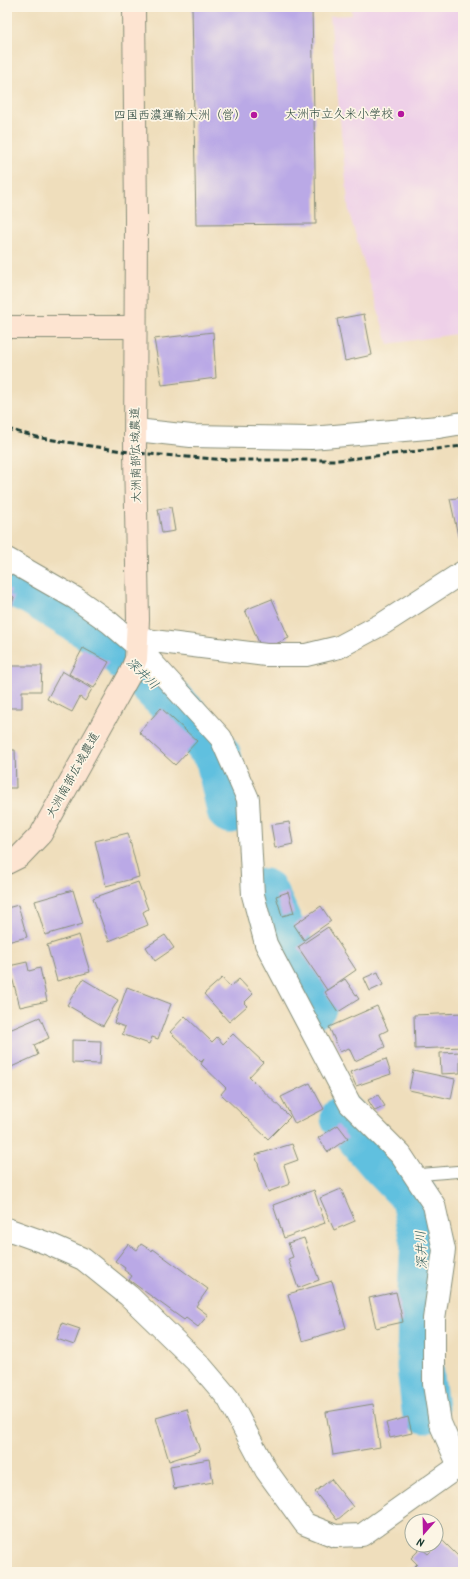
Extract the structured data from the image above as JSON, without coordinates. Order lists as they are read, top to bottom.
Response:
{
  "streets": {
    "street": ["大洲南部広域農道"]
  },
  "water": ["深井川"],
  "places": ["大洲市立久米小学校", "四国西濃運輸大洲（営）"],
  "north": "bottom"
}
